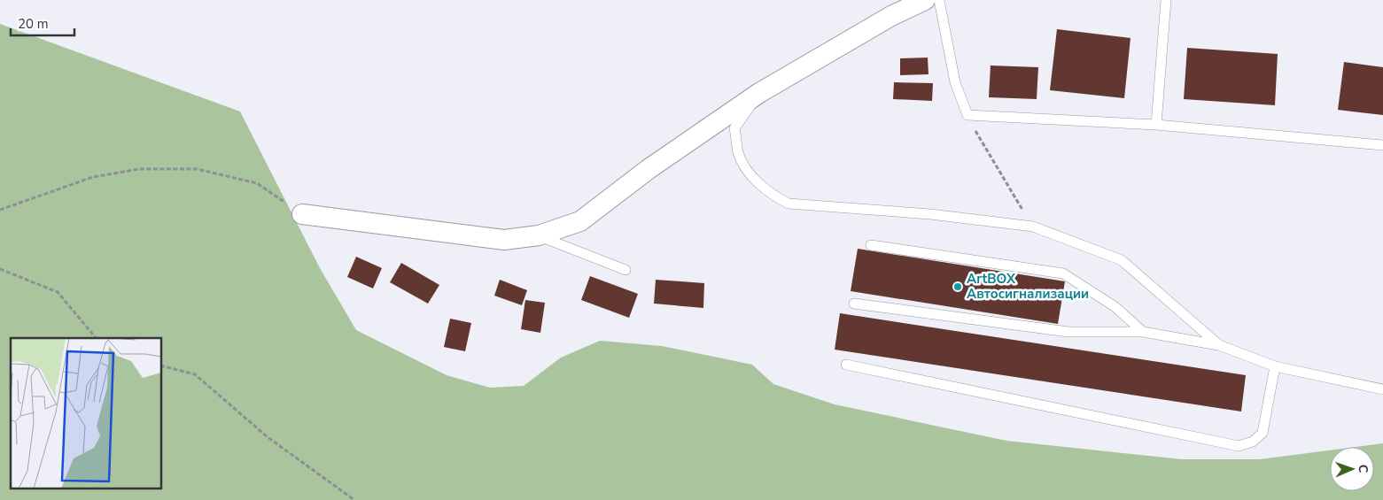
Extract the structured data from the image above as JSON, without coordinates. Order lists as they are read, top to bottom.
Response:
{
  "places": ["ArtBOX Автосигнализации"],
  "scale_bar": "20 m",
  "north": "right"
}
